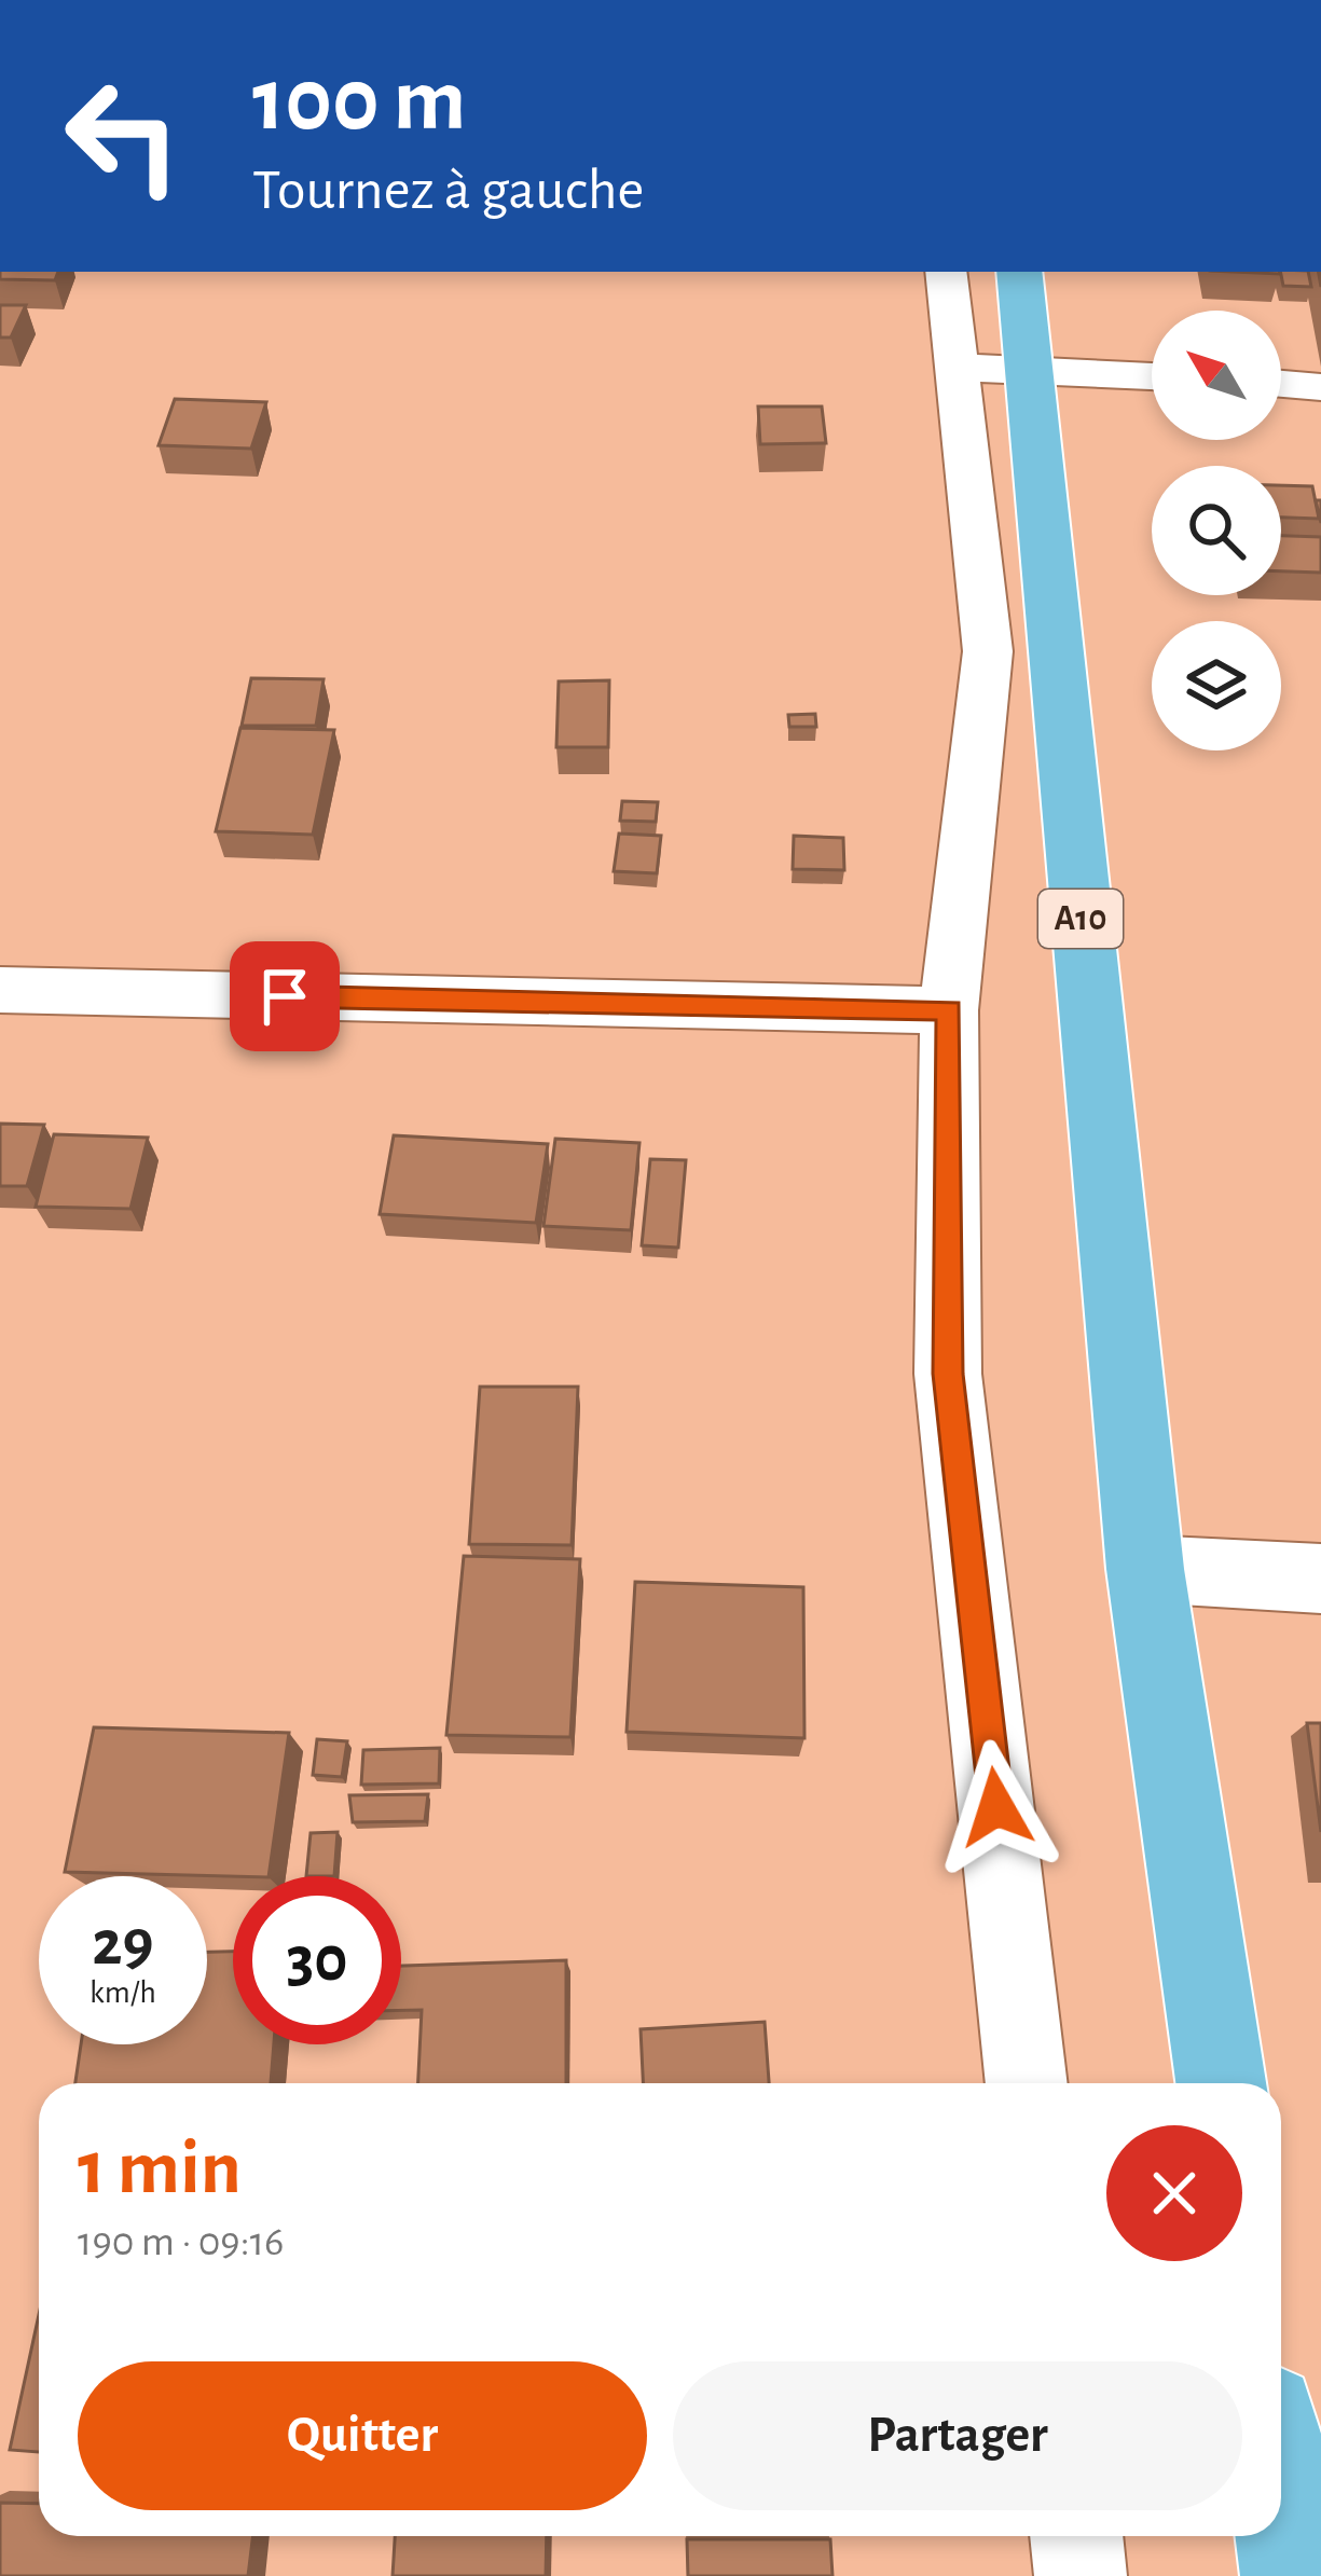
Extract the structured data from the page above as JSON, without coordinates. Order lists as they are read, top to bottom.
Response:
{
  "streets": {
    "main road": ["A10"]
  },
  "north": "top left",
  "page": {
    "turn": ["100 m", "Tournez à gauche"],
    "speed": "29 km/h",
    "limit": "30",
    "heading": ["1 min", "190 m · 09:16"],
    "buttons": ["Quitter", "Partager"]
  }
}
